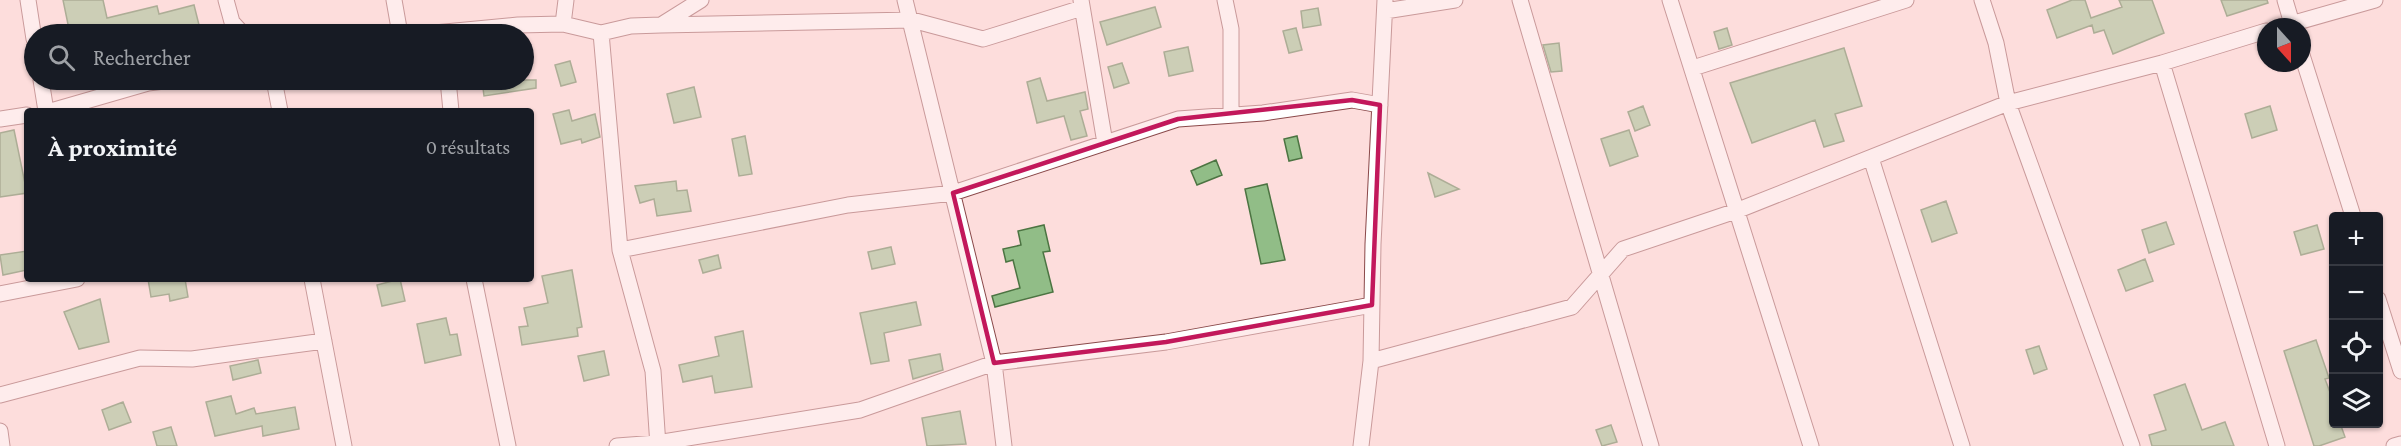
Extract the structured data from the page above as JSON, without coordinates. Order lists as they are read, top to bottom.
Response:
{
  "north": "bottom",
  "page": {
    "search": "Rechercher",
    "heading": ["À proximité", "0 résultats"],
    "map_buttons": ["+", "−"]
  }
}
